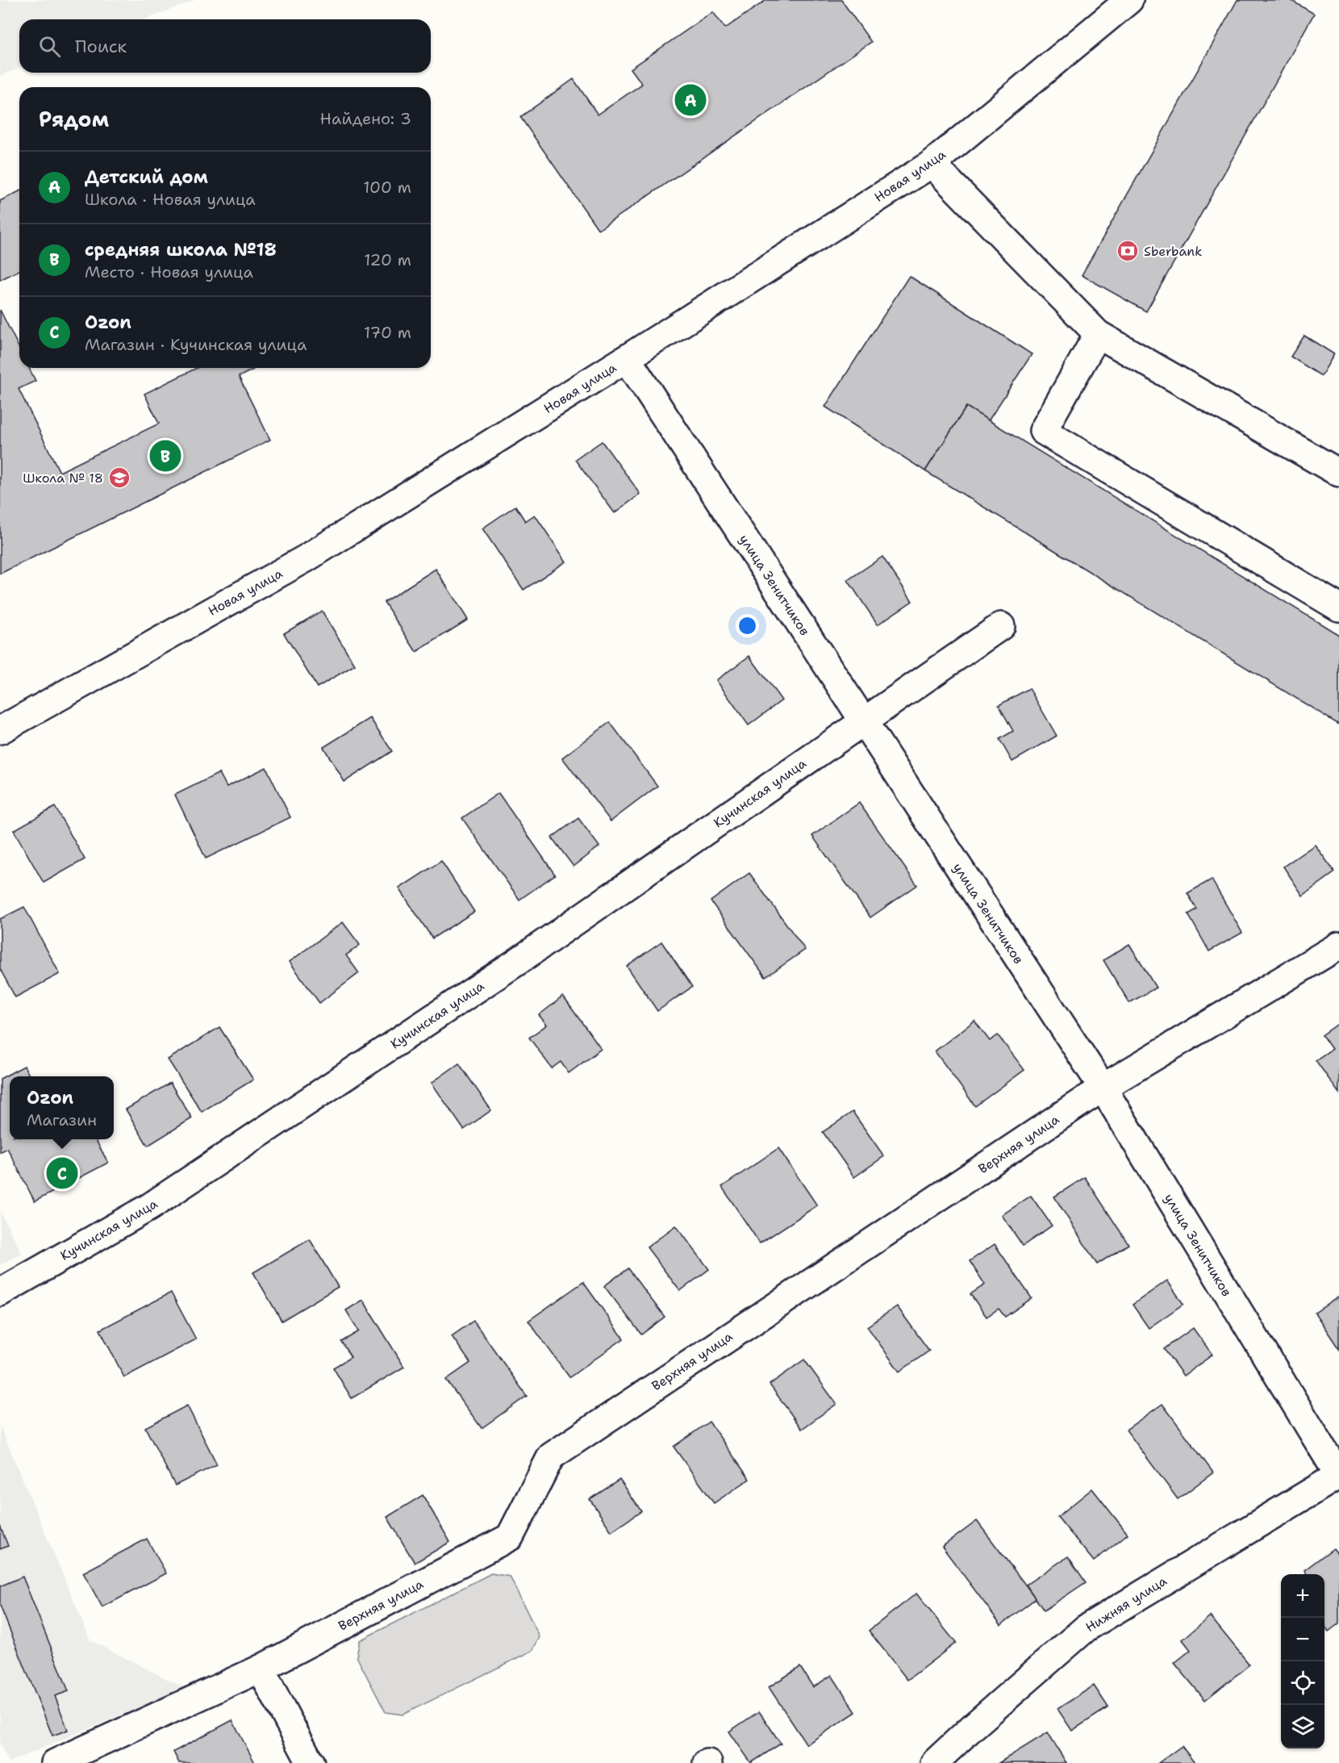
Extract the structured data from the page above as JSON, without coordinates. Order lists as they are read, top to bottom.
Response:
{
  "streets": {
    "street": [
      "Новая улица",
      "улица Зенитчиков",
      "Кучинская улица",
      "Верхняя улица",
      "Нижняя улица"
    ]
  },
  "crossings": [
    ["Новая улица", "улица Зенитчиков"],
    ["улица Зенитчиков", "Кучинская улица"],
    ["улица Зенитчиков", "Верхняя улица"],
    ["улица Зенитчиков", "Нижняя улица"]
  ],
  "places": {
    "bank": ["Sberbank"],
    "school or university": ["Школа № 18"]
  },
  "page": {
    "search": "Поиск",
    "pins": ["A", "B", "C"],
    "heading": ["Рядом", "Найдено: 3"],
    "list": [
      {
        "mark": "A",
        "name": "Детский дом",
        "note": "Школа · Новая улица",
        "value": "100 m"
      },
      {
        "mark": "B",
        "name": "средняя школа №18",
        "note": "Место · Новая улица",
        "value": "120 m"
      },
      {
        "mark": "C",
        "name": "Ozon",
        "note": "Магазин · Кучинская улица",
        "value": "170 m"
      }
    ],
    "popup": ["Ozon", "Магазин"],
    "map_buttons": ["+", "−"]
  }
}
